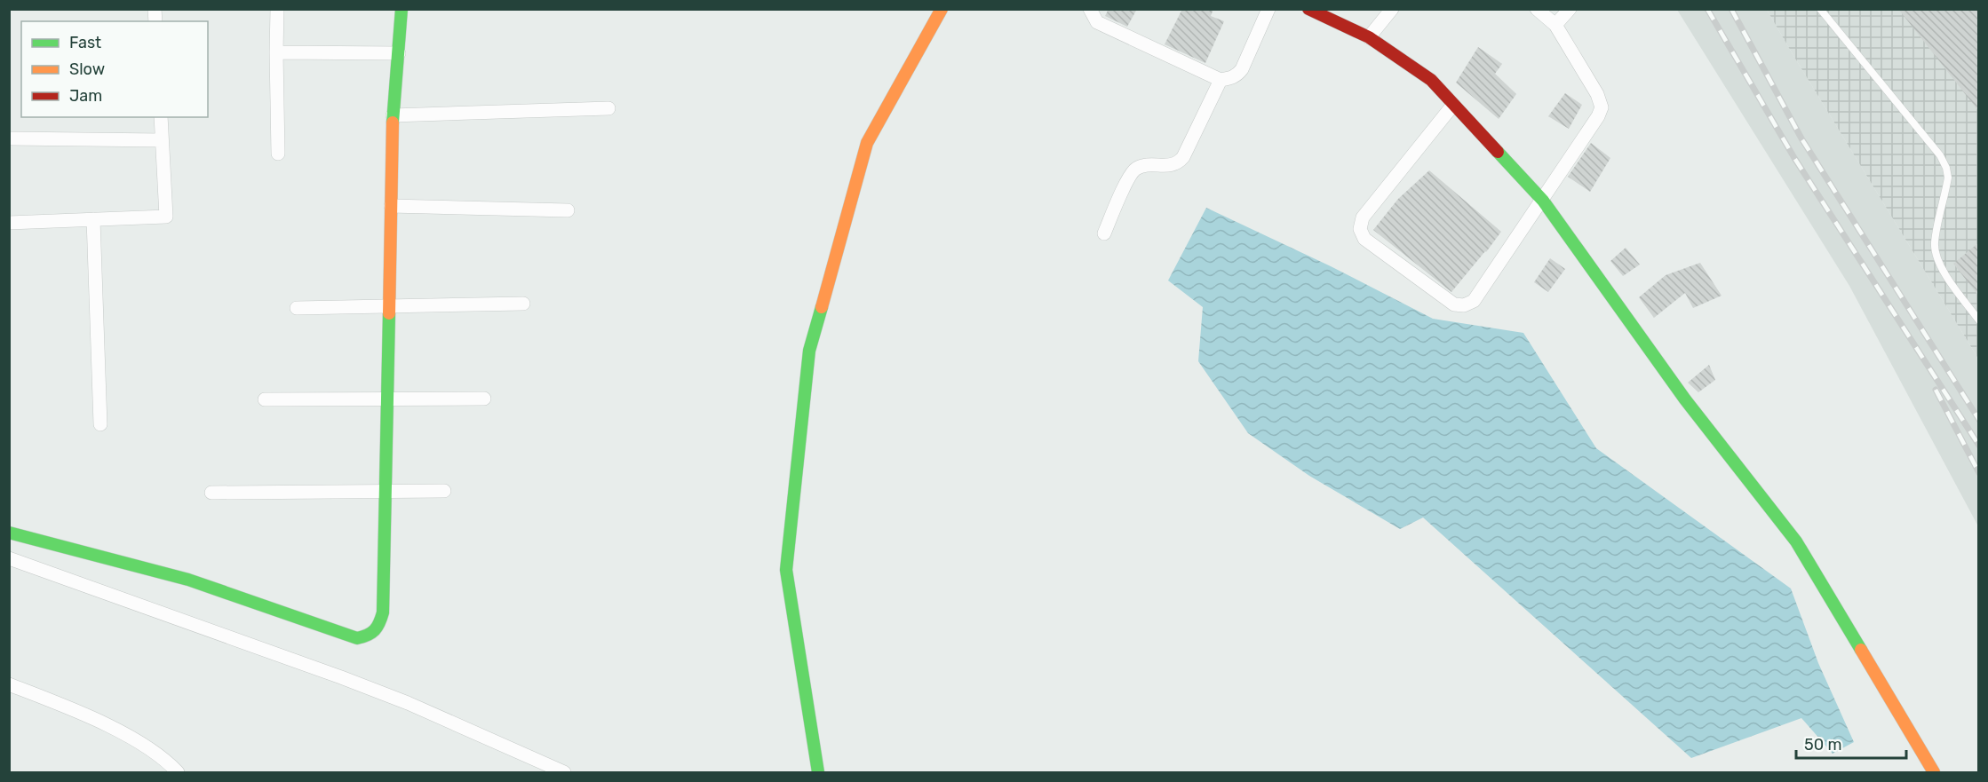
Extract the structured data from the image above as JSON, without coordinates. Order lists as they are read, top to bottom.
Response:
{
  "legend": ["Fast", "Slow", "Jam"],
  "scale_bar": "50 m"
}
